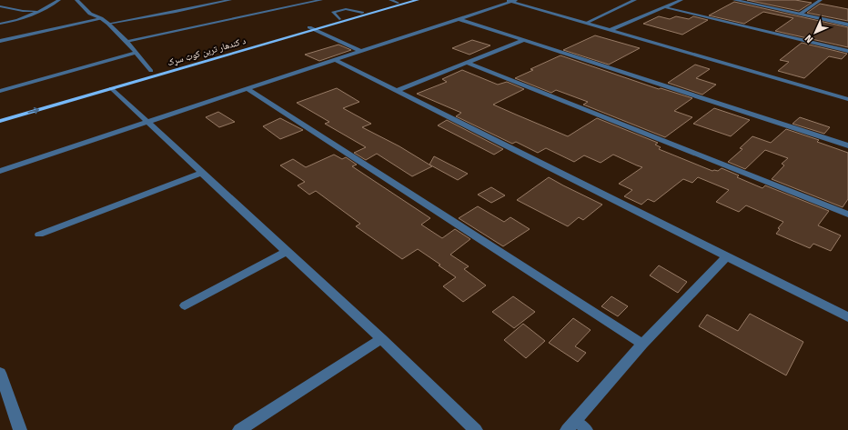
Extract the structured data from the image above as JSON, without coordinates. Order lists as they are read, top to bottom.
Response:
{
  "streets": {
    "main road": ["د کندهار ترين کوټ سړک"]
  },
  "north": "bottom left"
}
